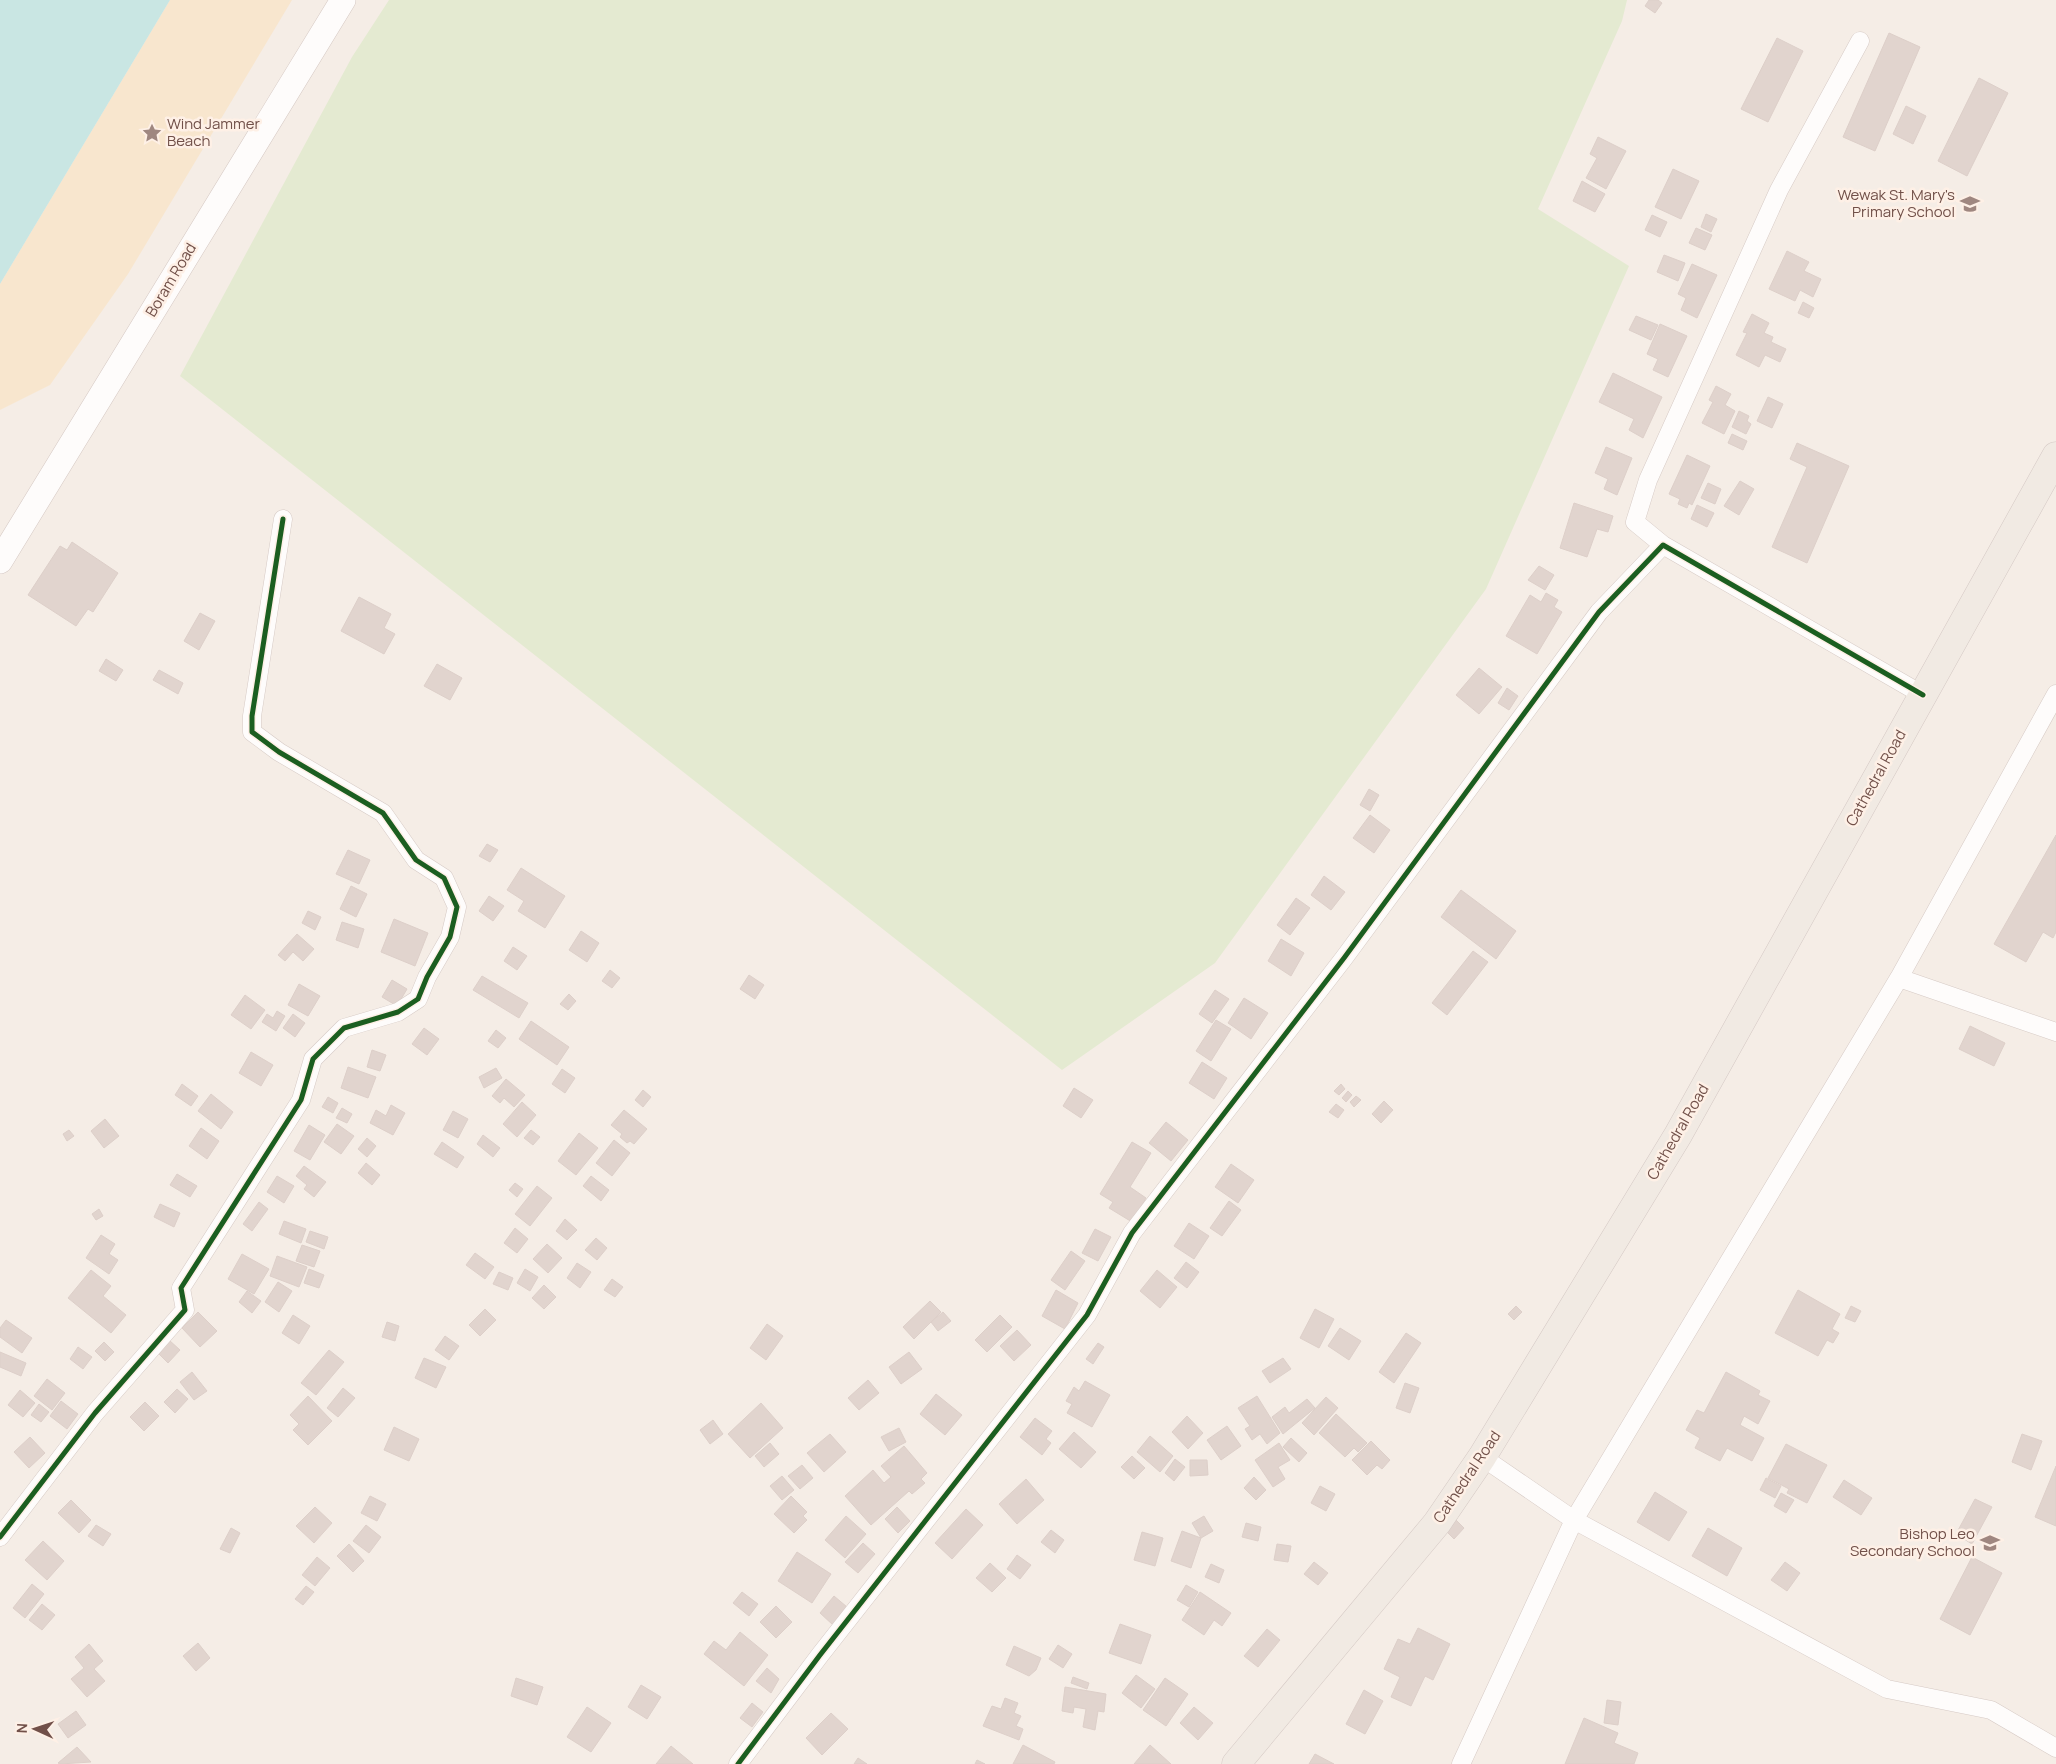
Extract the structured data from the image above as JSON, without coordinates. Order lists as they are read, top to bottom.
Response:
{
  "streets": {
    "main road": ["Cathedral Road"],
    "street": ["Boram Road"]
  },
  "places": {
    "place": ["Wind Jammer Beach"],
    "school or university": ["Wewak St. Mary's Primary School", "Bishop Leo Secondary School"]
  },
  "north": "left"
}
